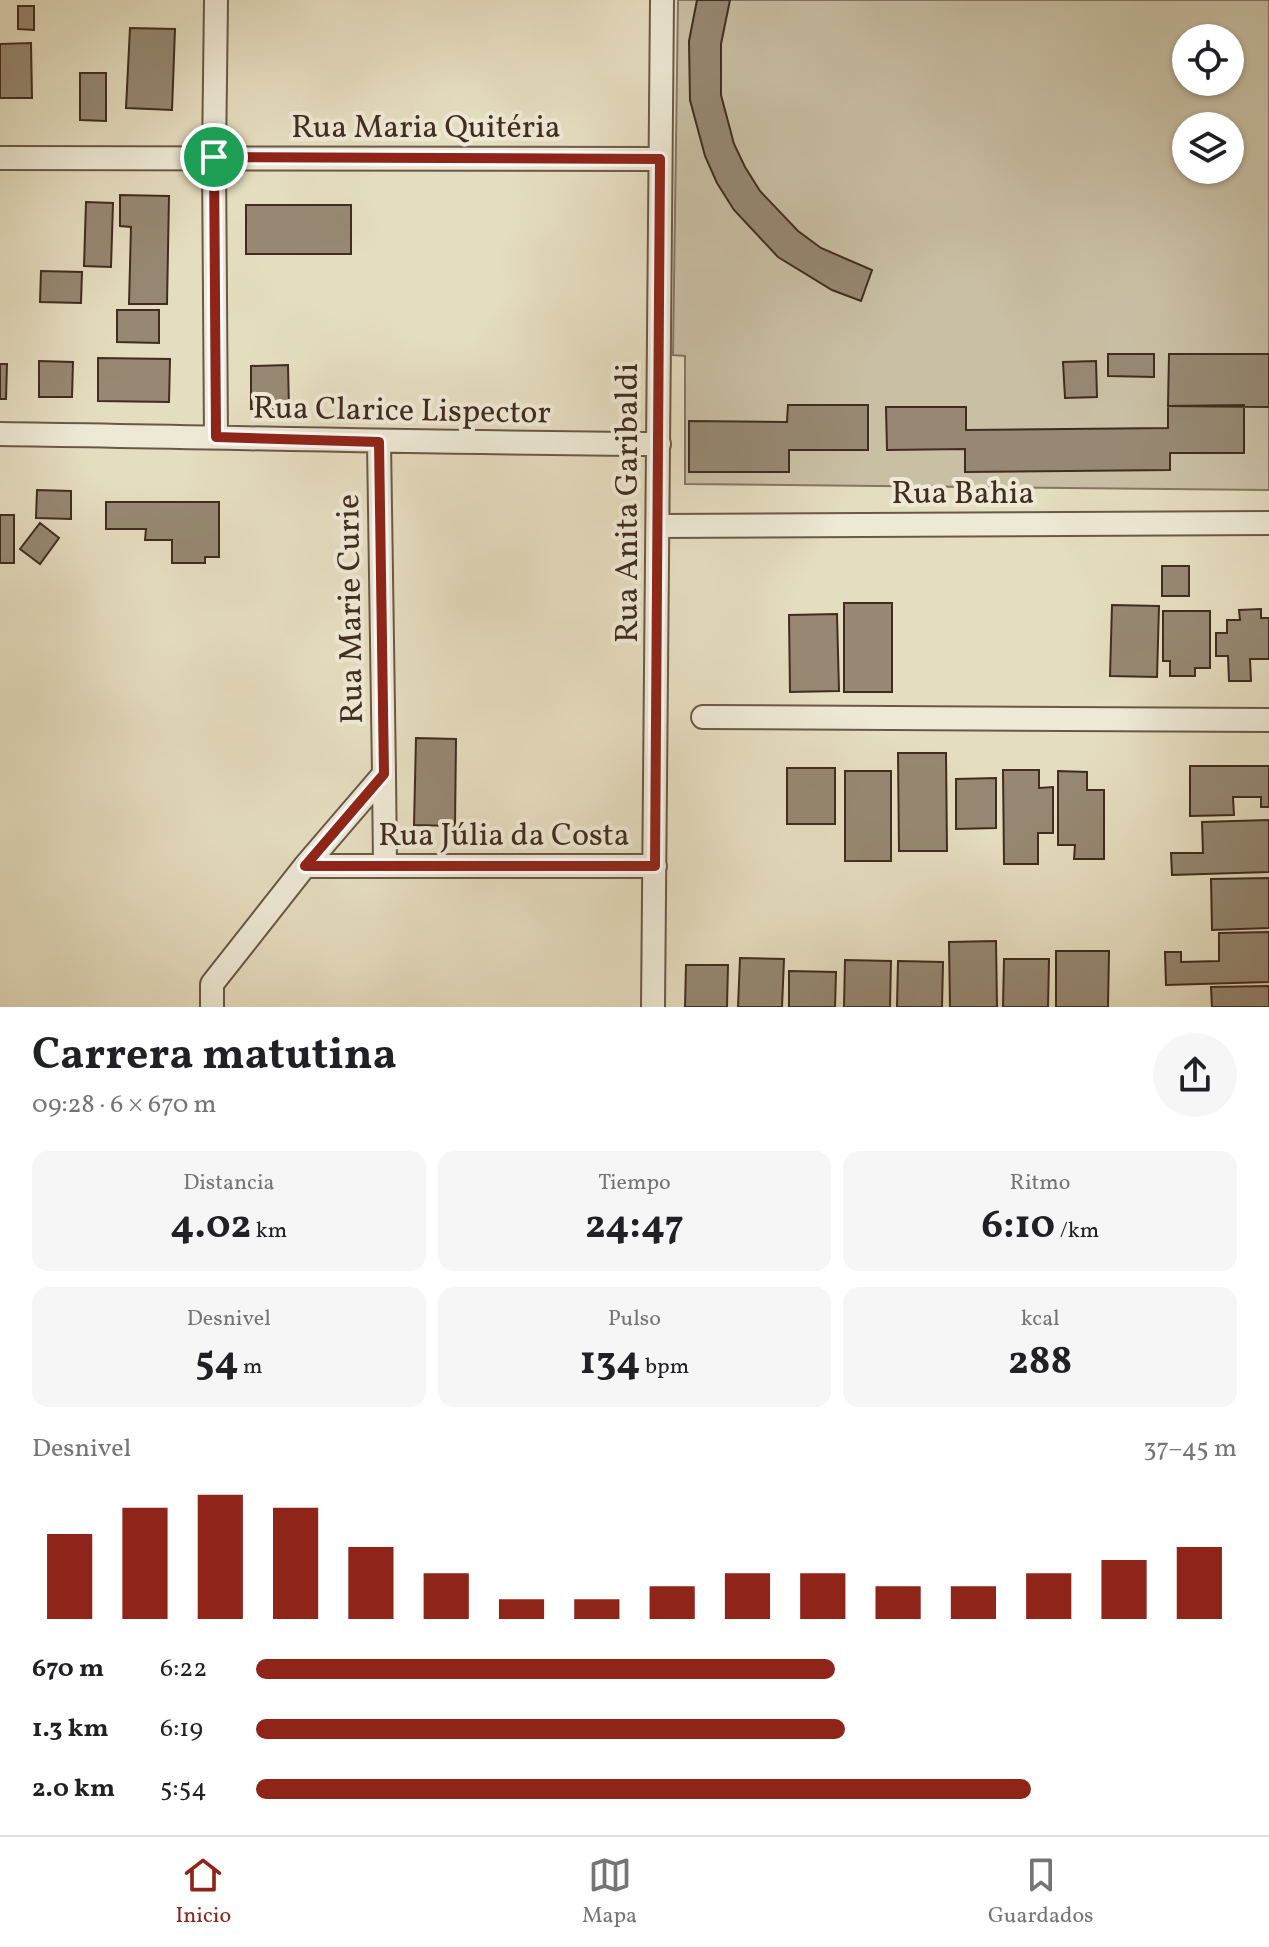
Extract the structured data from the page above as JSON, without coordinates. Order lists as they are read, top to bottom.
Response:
{
  "streets": {
    "street": [
      "Rua Maria Quitéria",
      "Rua Clarice Lispector",
      "Rua Bahia",
      "Rua Anita Garibaldi",
      "Rua Marie Curie",
      "Rua Júlia da Costa"
    ]
  },
  "crossings": [
    ["Rua Maria Quitéria", "Rua Anita Garibaldi"],
    ["Rua Clarice Lispector", "Rua Anita Garibaldi"],
    ["Rua Clarice Lispector", "Rua Marie Curie"],
    ["Rua Bahia", "Rua Anita Garibaldi"],
    ["Rua Anita Garibaldi", "Rua Júlia da Costa"],
    ["Rua Marie Curie", "Rua Júlia da Costa"]
  ],
  "page": {
    "heading": ["Carrera matutina", "09:28 · 6 × 670 m"],
    "stats": [
      ["Distancia", "4.02 km"],
      ["Tiempo", "24:47"],
      ["Ritmo", "6:10 /km"],
      ["Desnivel", "54 m"],
      ["Pulso", "134 bpm"],
      ["kcal", "288"]
    ],
    "chart": ["Desnivel", "37–45 m"],
    "list": [
      {
        "name": "670 m",
        "note": "6:22"
      },
      {
        "name": "1.3 km",
        "note": "6:19"
      },
      {
        "name": "2.0 km",
        "note": "5:54"
      }
    ],
    "tabs": ["Inicio", "Mapa", "Guardados"]
  }
}
